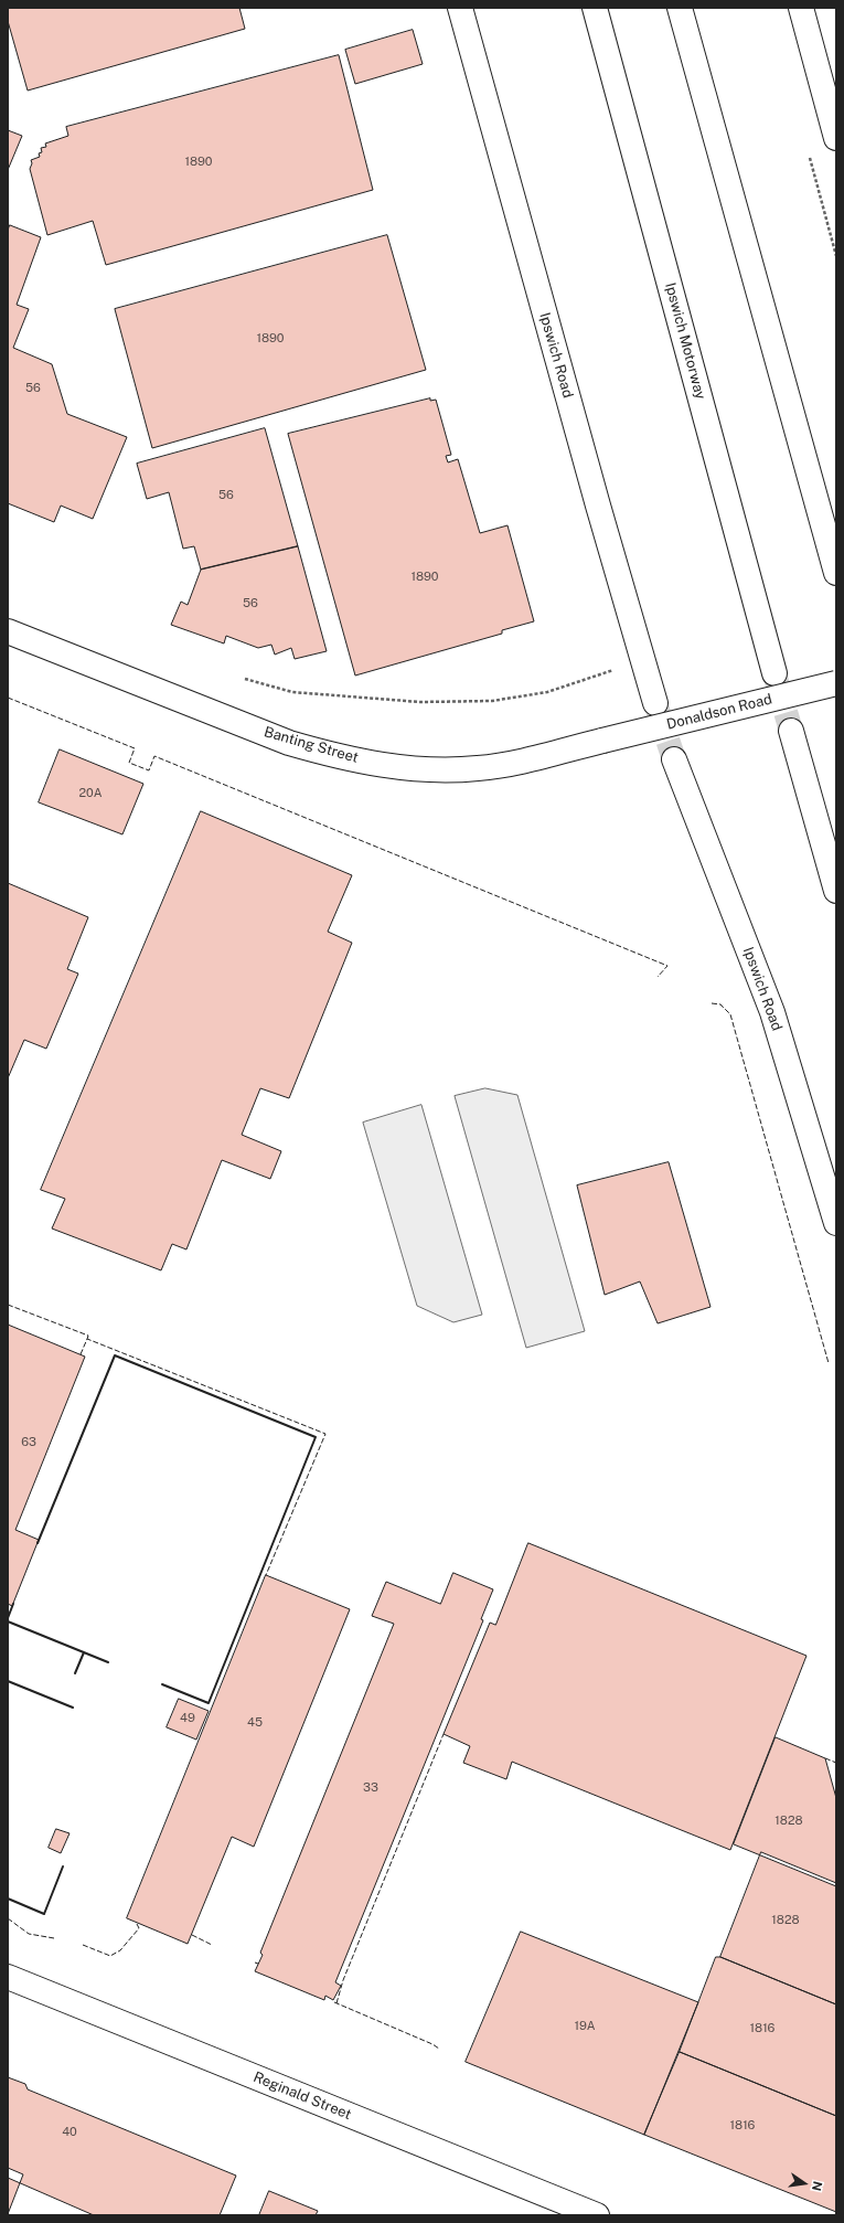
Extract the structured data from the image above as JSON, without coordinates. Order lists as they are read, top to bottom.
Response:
{
  "streets": {
    "main road": [
      "Ipswich Motorway",
      "Ipswich Road",
      "Donaldson Road",
      "Banting Street",
      "Reginald Street"
    ]
  },
  "crossings": [
    ["Donaldson Road", "Banting Street"]
  ],
  "house_numbers": [
    "1890",
    "1890",
    "56",
    "56",
    "1890",
    "56",
    "20A",
    "63",
    "49",
    "45",
    "33",
    "1828",
    "1828",
    "19A",
    "1816",
    "1816",
    "40"
  ],
  "north": "right"
}
